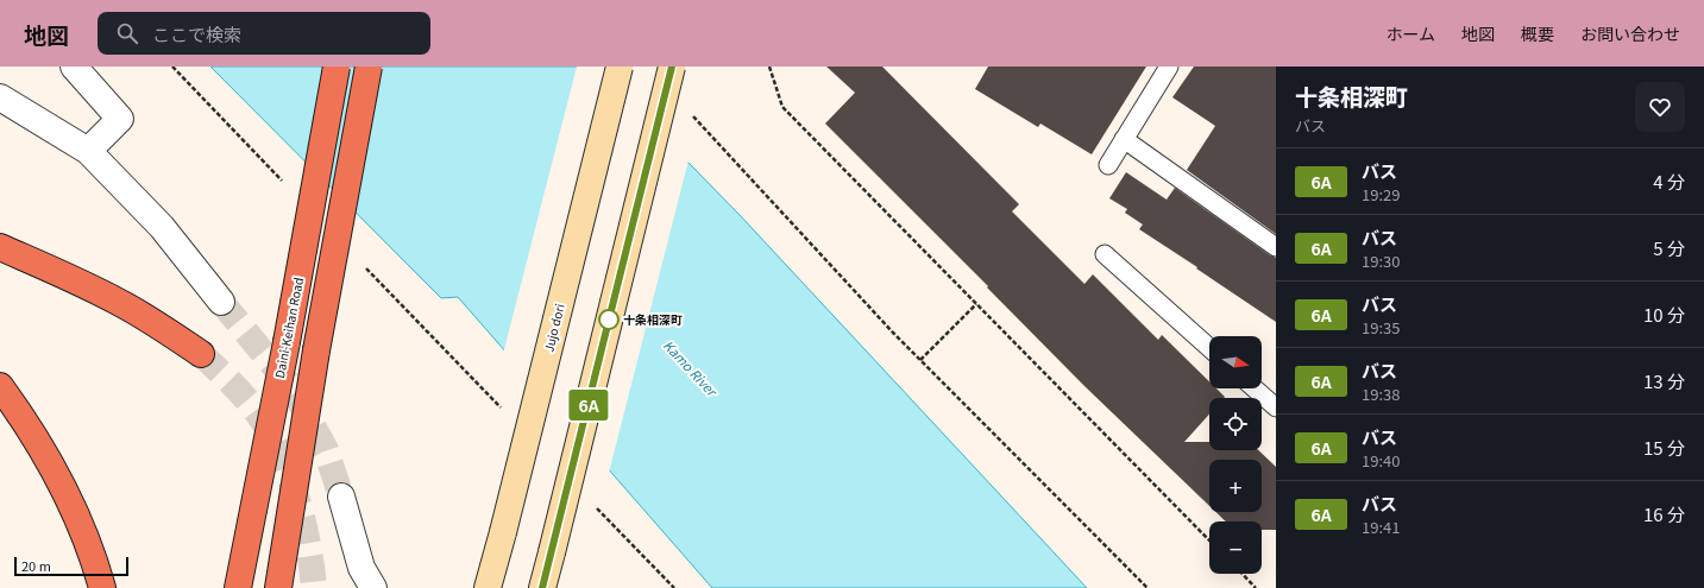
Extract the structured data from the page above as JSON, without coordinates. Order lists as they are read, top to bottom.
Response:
{
  "streets": {
    "highway": ["Daini-Keihan Road"],
    "street": ["Jujo dori"]
  },
  "water": ["Kamo River"],
  "places": ["十条相深町"],
  "lines": ["bus line 6A"],
  "scale_bar": "20 m",
  "north": "right",
  "page": {
    "header": "地図",
    "search": "ここで検索",
    "nav": [
      "ホーム",
      "地図",
      "概要",
      "お問い合わせ"
    ],
    "on_map": "6A",
    "heading": ["十条相深町", "バス"],
    "list": [
      {
        "mark": "6A",
        "name": "バス",
        "note": "19:29",
        "value": "4 分"
      },
      {
        "mark": "6A",
        "name": "バス",
        "note": "19:30",
        "value": "5 分"
      },
      {
        "mark": "6A",
        "name": "バス",
        "note": "19:35",
        "value": "10 分"
      },
      {
        "mark": "6A",
        "name": "バス",
        "note": "19:38",
        "value": "13 分"
      },
      {
        "mark": "6A",
        "name": "バス",
        "note": "19:40",
        "value": "15 分"
      },
      {
        "mark": "6A",
        "name": "バス",
        "note": "19:41",
        "value": "16 分"
      }
    ],
    "map_buttons": ["+", "−"],
    "scale": "20 m"
  }
}
